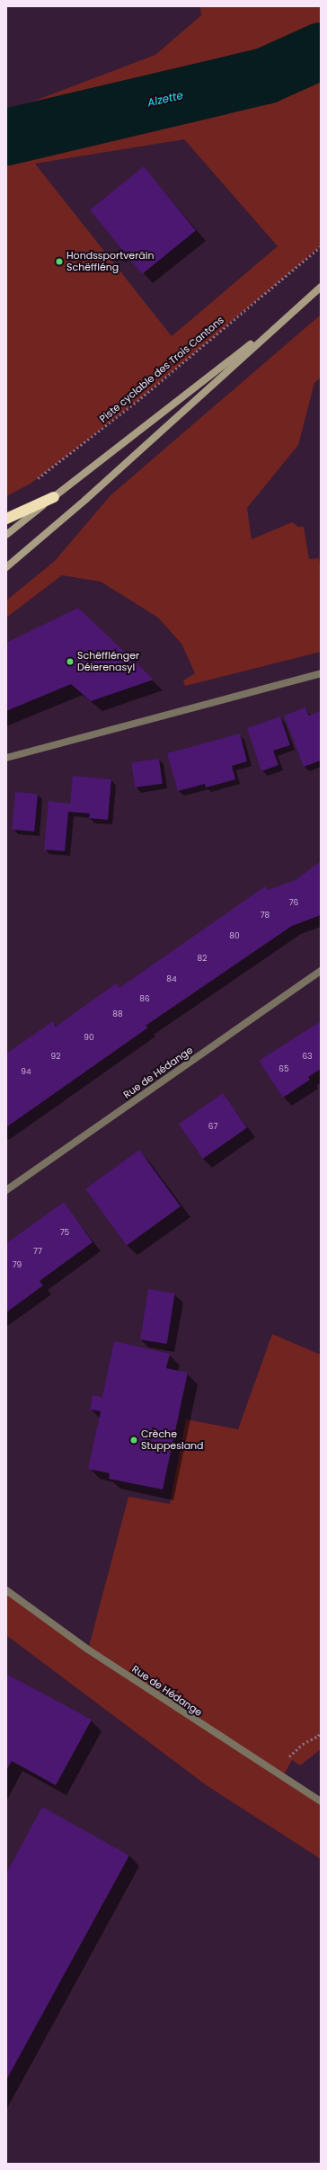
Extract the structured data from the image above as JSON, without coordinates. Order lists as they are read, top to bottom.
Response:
{
  "streets": {
    "street": ["Rue de Hédange"],
    "path": ["Piste cyclable des Trois Cantons"]
  },
  "water": ["Alzette"],
  "places": ["Hondssportveräin Schëffléng", "Schëfflénger Déierenasyl", "Crèche Stuppesland"],
  "house_numbers": [
    "76",
    "78",
    "80",
    "82",
    "84",
    "86",
    "88",
    "90",
    "92",
    "63",
    "65",
    "94",
    "67",
    "75",
    "77",
    "79"
  ]
}
